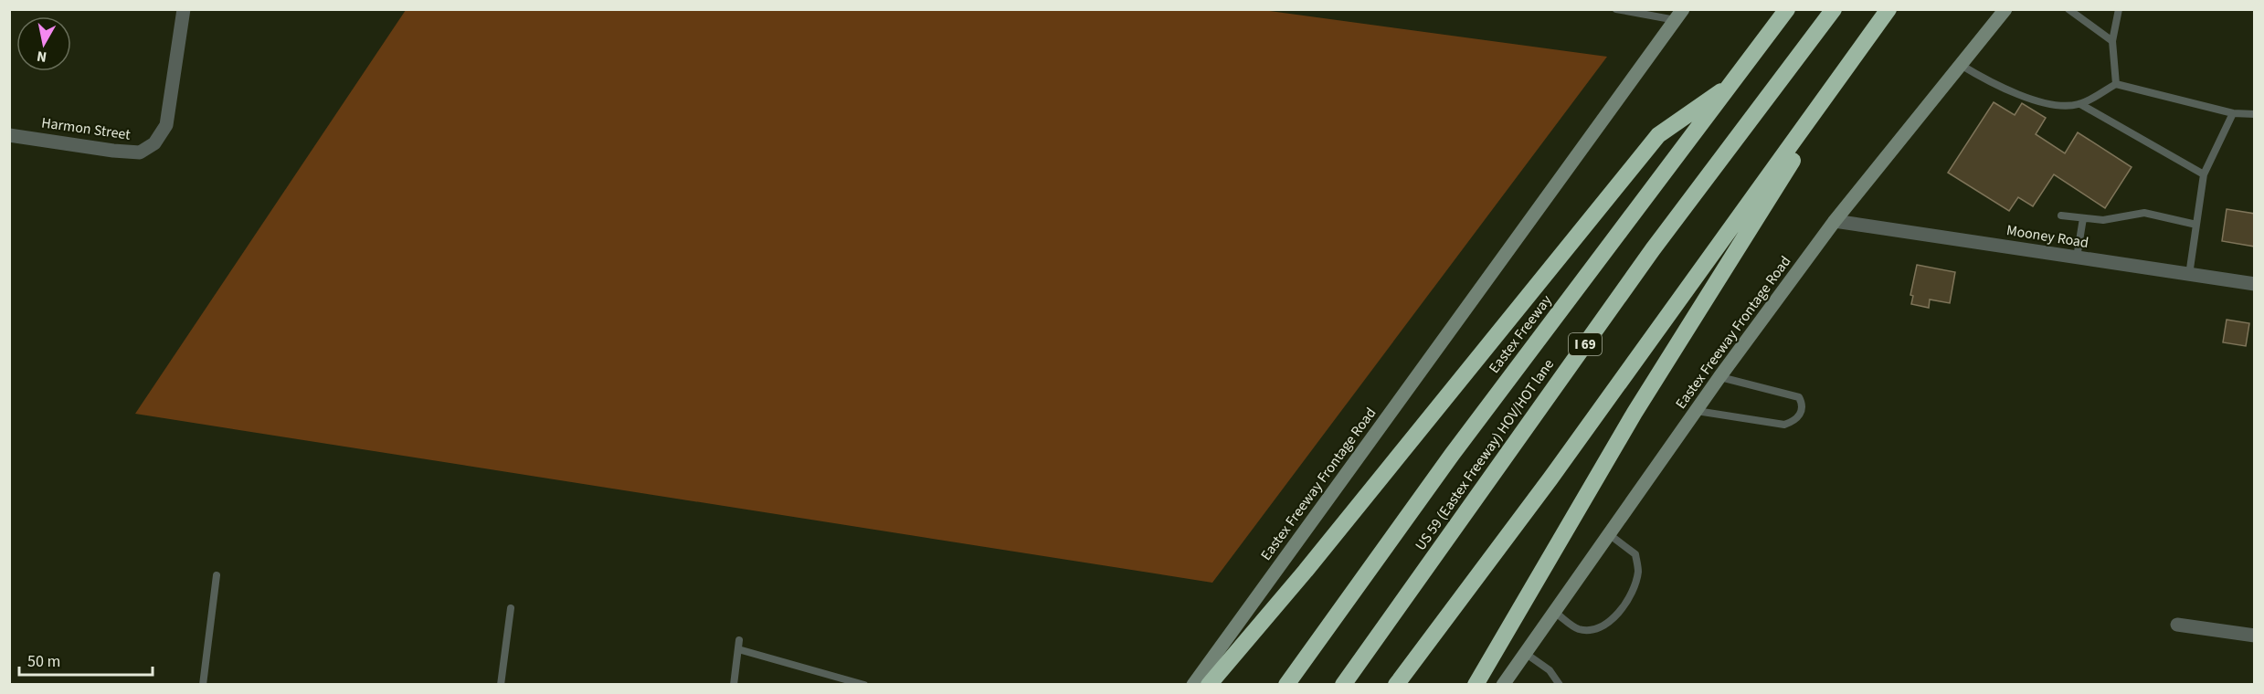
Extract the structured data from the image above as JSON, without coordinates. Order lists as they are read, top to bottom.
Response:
{
  "streets": {
    "highway": ["Eastex Freeway", "I 69", "US 59 (Eastex Freeway) HOV/HOT lane"],
    "main road": ["Eastex Freeway Frontage Road"],
    "street": ["Harmon Street", "Mooney Road"]
  },
  "crossings": [
    ["Mooney Road", "Eastex Freeway Frontage Road"]
  ],
  "scale_bar": "50 m",
  "north": "bottom"
}
